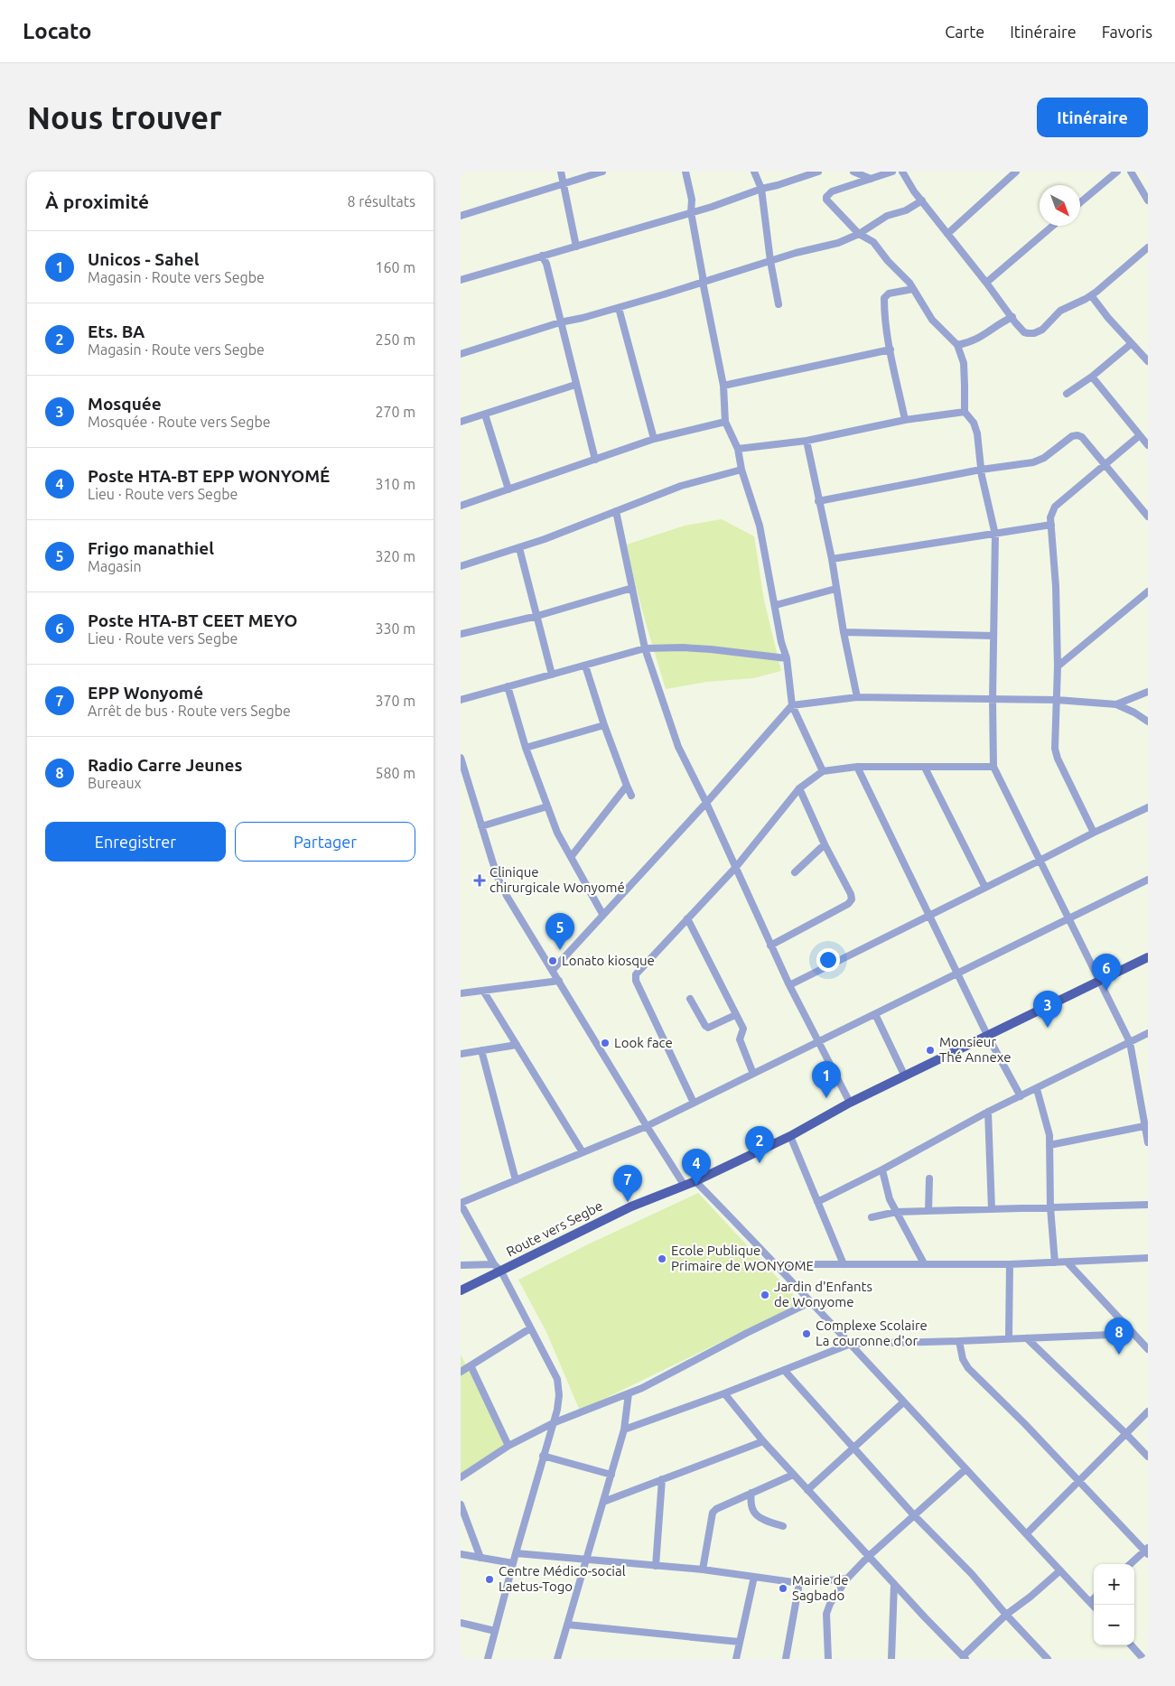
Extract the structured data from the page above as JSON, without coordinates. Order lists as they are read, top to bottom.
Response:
{
  "streets": {
    "main road": ["Route vers Segbe"]
  },
  "places": {
    "health": ["Clinique chirurgicale Wonyomé"],
    "other": [
      "Lonato kiosque",
      "Look face",
      "Monsieur Thé Annexe",
      "Ecole Publique Primaire de WONYOME",
      "Jardin d'Enfants de Wonyome",
      "Complexe Scolaire La couronne d'or",
      "Centre Médico-social Laetus-Togo",
      "Mairie de Sagbado"
    ]
  },
  "north": "bottom right",
  "page": {
    "header": "Locato",
    "nav": ["Carte", "Itinéraire", "Favoris"],
    "buttons": [
      "Itinéraire",
      ["Enregistrer", "Partager"]
    ],
    "title": "Nous trouver",
    "heading": ["À proximité", "8 résultats"],
    "list": [
      {
        "mark": "1",
        "name": "Unicos - Sahel",
        "note": "Magasin · Route vers Segbe",
        "value": "160 m"
      },
      {
        "mark": "2",
        "name": "Ets. BA",
        "note": "Magasin · Route vers Segbe",
        "value": "250 m"
      },
      {
        "mark": "3",
        "name": "Mosquée",
        "note": "Mosquée · Route vers Segbe",
        "value": "270 m"
      },
      {
        "mark": "4",
        "name": "Poste HTA-BT EPP WONYOMÉ",
        "note": "Lieu · Route vers Segbe",
        "value": "310 m"
      },
      {
        "mark": "5",
        "name": "Frigo manathiel",
        "note": "Magasin",
        "value": "320 m"
      },
      {
        "mark": "6",
        "name": "Poste HTA-BT CEET MEYO",
        "note": "Lieu · Route vers Segbe",
        "value": "330 m"
      },
      {
        "mark": "7",
        "name": "EPP Wonyomé",
        "note": "Arrêt de bus · Route vers Segbe",
        "value": "370 m"
      },
      {
        "mark": "8",
        "name": "Radio Carre Jeunes",
        "note": "Bureaux",
        "value": "580 m"
      }
    ],
    "pins": [
      "5",
      "6",
      "3",
      "1",
      "2",
      "4",
      "7",
      "8"
    ],
    "map_buttons": ["+", "−"]
  }
}
